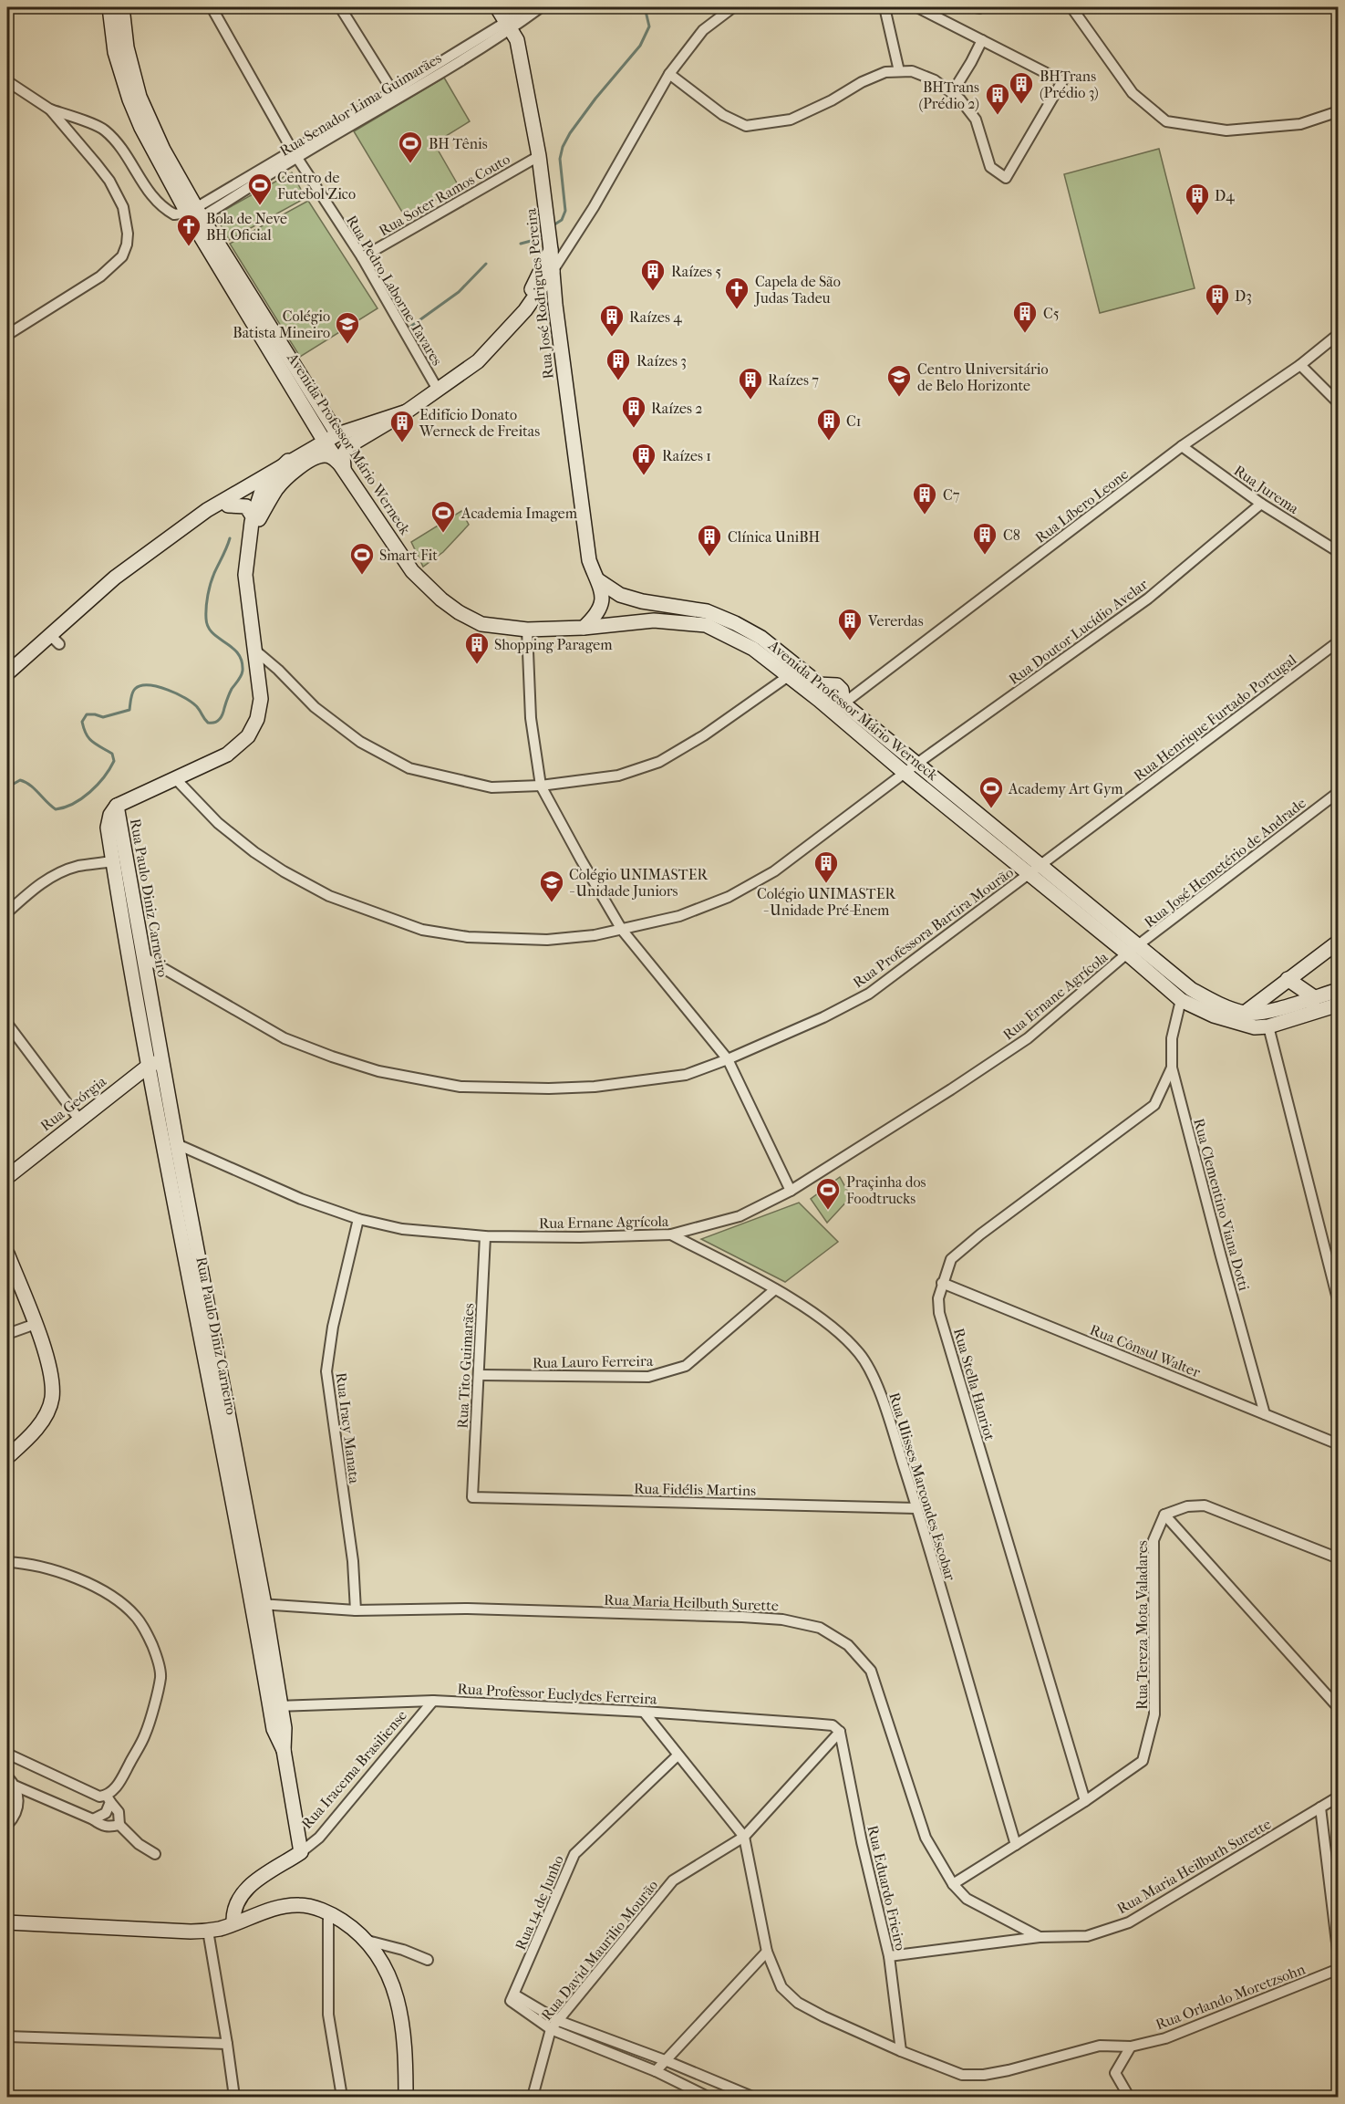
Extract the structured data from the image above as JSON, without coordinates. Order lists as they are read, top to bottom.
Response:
{
  "streets": {
    "street": [
      "Rua Senador Lima Guimarães",
      "Rua Soter Ramos Couto",
      "Rua Pedro Laborne Tavares",
      "Rua José Rodrigues Pereira",
      "Avenida Professor Mário Werneck",
      "Rua Jurema",
      "Rua Líbero Leone",
      "Rua Doutor Lucídio Avelar",
      "Rua Henrique Furtado Portugal",
      "Rua José Hemetério de Andrade",
      "Rua Paulo Diniz Carneiro",
      "Rua Professora Bartira Mourão",
      "Rua Ernane Agrícola",
      "Rua Geórgia",
      "Rua Clementino Viana Dotti",
      "Rua Cônsul Walter",
      "Rua Lauro Ferreira",
      "Rua Tito Guimarães",
      "Rua Stella Hanriot",
      "Rua Iracy Manata",
      "Rua Ulisses Marcondes Escobar",
      "Rua Fidélis Martins",
      "Rua Maria Heilbuth Surette",
      "Rua Tereza Mota Valadares",
      "Rua Professor Euclydes Ferreira",
      "Rua Iracema Brasiliense",
      "Rua Eduardo Frieiro",
      "Rua 14 de Junho",
      "Rua David Maurilio Mourão",
      "Rua Orlando Moretzsohn"
    ]
  },
  "crossings": [
    ["Rua Senador Lima Guimarães", "Rua Pedro Laborne Tavares"],
    ["Rua Senador Lima Guimarães", "Rua José Rodrigues Pereira"],
    ["Rua Senador Lima Guimarães", "Avenida Professor Mário Werneck"],
    ["Rua Soter Ramos Couto", "Rua Pedro Laborne Tavares"],
    ["Rua Soter Ramos Couto", "Rua José Rodrigues Pereira"],
    ["Rua José Rodrigues Pereira", "Avenida Professor Mário Werneck"],
    ["Avenida Professor Mário Werneck", "Rua Líbero Leone"],
    ["Avenida Professor Mário Werneck", "Rua Doutor Lucídio Avelar"],
    ["Avenida Professor Mário Werneck", "Rua Henrique Furtado Portugal"],
    ["Avenida Professor Mário Werneck", "Rua José Hemetério de Andrade"],
    ["Avenida Professor Mário Werneck", "Rua Professora Bartira Mourão"],
    ["Avenida Professor Mário Werneck", "Rua Ernane Agrícola"],
    ["Avenida Professor Mário Werneck", "Rua Clementino Viana Dotti"],
    ["Rua Jurema", "Rua Líbero Leone"],
    ["Rua Jurema", "Rua Doutor Lucídio Avelar"],
    ["Rua Henrique Furtado Portugal", "Rua Professora Bartira Mourão"],
    ["Rua José Hemetério de Andrade", "Rua Ernane Agrícola"],
    ["Rua Paulo Diniz Carneiro", "Rua Professora Bartira Mourão"],
    ["Rua Paulo Diniz Carneiro", "Rua Ernane Agrícola"],
    ["Rua Paulo Diniz Carneiro", "Rua Geórgia"],
    ["Rua Paulo Diniz Carneiro", "Rua Maria Heilbuth Surette"],
    ["Rua Paulo Diniz Carneiro", "Rua Professor Euclydes Ferreira"],
    ["Rua Paulo Diniz Carneiro", "Rua Iracema Brasiliense"],
    ["Rua Ernane Agrícola", "Rua Tito Guimarães"],
    ["Rua Ernane Agrícola", "Rua Iracy Manata"],
    ["Rua Ernane Agrícola", "Rua Ulisses Marcondes Escobar"],
    ["Rua Clementino Viana Dotti", "Rua Cônsul Walter"],
    ["Rua Clementino Viana Dotti", "Rua Stella Hanriot"],
    ["Rua Cônsul Walter", "Rua Stella Hanriot"],
    ["Rua Lauro Ferreira", "Rua Tito Guimarães"],
    ["Rua Lauro Ferreira", "Rua Ulisses Marcondes Escobar"],
    ["Rua Tito Guimarães", "Rua Fidélis Martins"],
    ["Rua Stella Hanriot", "Rua Tereza Mota Valadares"],
    ["Rua Iracy Manata", "Rua Maria Heilbuth Surette"],
    ["Rua Ulisses Marcondes Escobar", "Rua Fidélis Martins"],
    ["Rua Ulisses Marcondes Escobar", "Rua Tereza Mota Valadares"],
    ["Rua Maria Heilbuth Surette", "Rua Tereza Mota Valadares"],
    ["Rua Professor Euclydes Ferreira", "Rua Iracema Brasiliense"],
    ["Rua Professor Euclydes Ferreira", "Rua Eduardo Frieiro"],
    ["Rua Professor Euclydes Ferreira", "Rua David Maurilio Mourão"],
    ["Rua Eduardo Frieiro", "Rua David Maurilio Mourão"],
    ["Rua Eduardo Frieiro", "Rua Orlando Moretzsohn"],
    ["Rua David Maurilio Mourão", "Rua Orlando Moretzsohn"]
  ],
  "places": {
    "building": [
      "BHTrans (Prédio 3)",
      "BHTrans (Prédio 2)",
      "D4",
      "Raízes 5",
      "D3",
      "C5",
      "Raízes 4",
      "Raízes 3",
      "Raízes 7",
      "Raízes 2",
      "C1",
      "Edifício Donato Werneck de Freitas",
      "Raízes 1",
      "C7",
      "C8",
      "Clínica UniBH",
      "Vererdas",
      "Shopping Paragem",
      "Colégio UNIMASTER - Unidade Pré-Enem"
    ],
    "sports": [
      "BH Tênis",
      "Centro de Futebol Zico",
      "Academia Imagem",
      "Smart Fit",
      "Academy Art Gym",
      "Praçinha dos Foodtrucks"
    ],
    "church": ["Bola de Neve BH Oficial", "Capela de São Judas Tadeu"],
    "school or university": ["Colégio Batista Mineiro", "Centro Universitário de Belo Horizonte", "Colégio UNIMASTER - Unidade Juniors"]
  }
}
